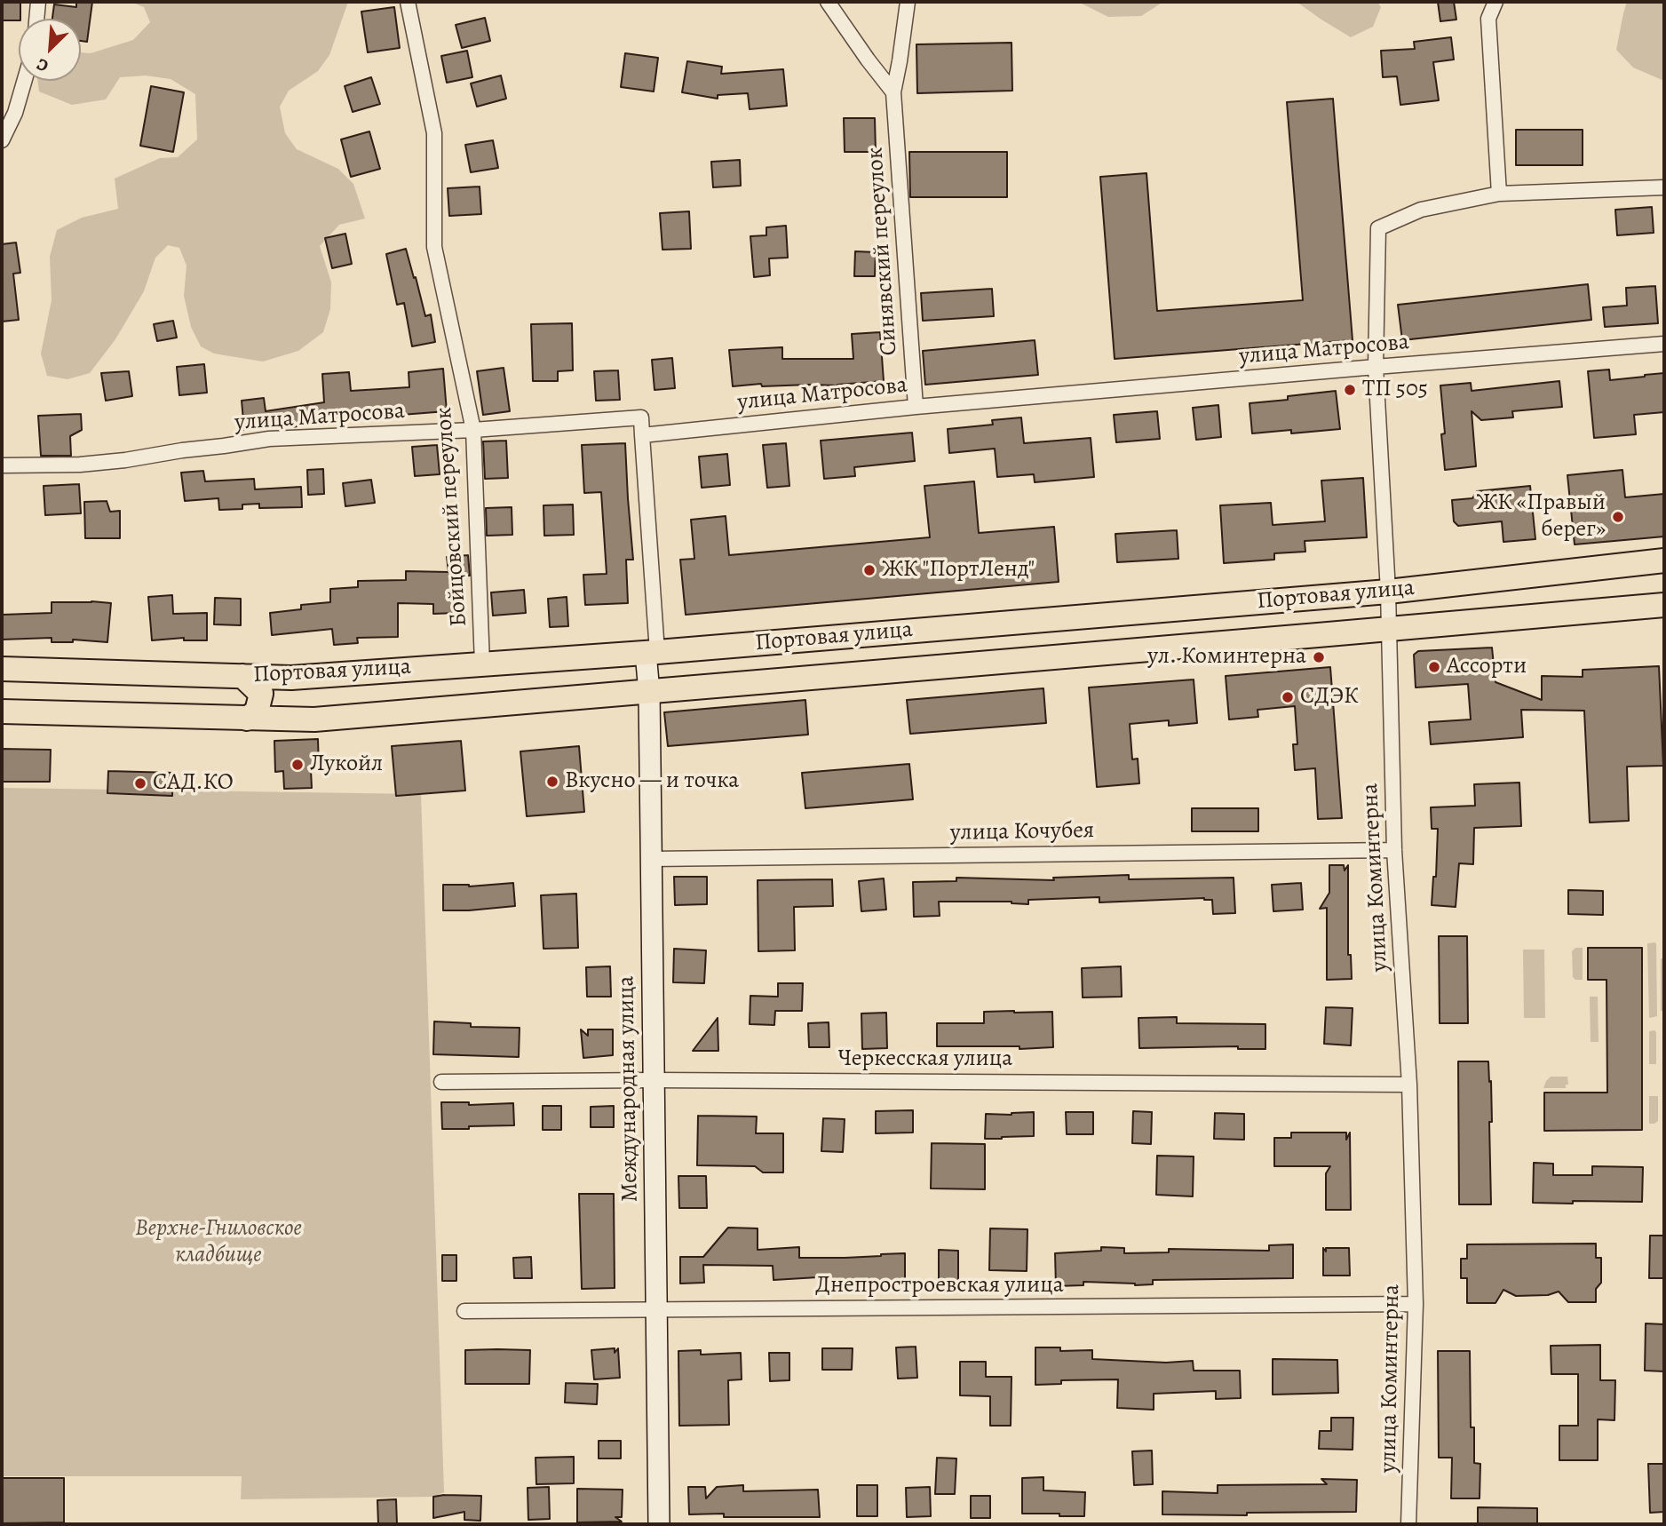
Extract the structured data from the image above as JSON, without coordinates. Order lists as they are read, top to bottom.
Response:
{
  "streets": {
    "main road": ["Портовая улица", "Международная улица"],
    "street": [
      "Синявский переулок",
      "улица Матросова",
      "Бойцовский переулок",
      "улица Кочубея",
      "улица Коминтерна",
      "Черкесская улица",
      "Днепростроевская улица"
    ]
  },
  "crossings": [
    ["Синявский переулок", "улица Матросова"],
    ["улица Матросова", "Бойцовский переулок"],
    ["улица Матросова", "улица Коминтерна"],
    ["улица Матросова", "Международная улица"],
    ["Бойцовский переулок", "Портовая улица"],
    ["Портовая улица", "улица Коминтерна"],
    ["Портовая улица", "Международная улица"],
    ["улица Кочубея", "улица Коминтерна"],
    ["улица Кочубея", "Международная улица"],
    ["улица Коминтерна", "Черкесская улица"],
    ["улица Коминтерна", "Днепростроевская улица"],
    ["Черкесская улица", "Международная улица"],
    ["Международная улица", "Днепростроевская улица"]
  ],
  "parks": ["Верхне-Гниловское кладбище"],
  "places": [
    "ТП 505",
    "ЖК «Правый берег»",
    "ЖК \"ПортЛенд\"",
    "ул. Коминтерна",
    "Ассорти",
    "СДЭК",
    "Лукойл",
    "Вкусно — и точка",
    "САД.КО"
  ],
  "north": "bottom left"
}
